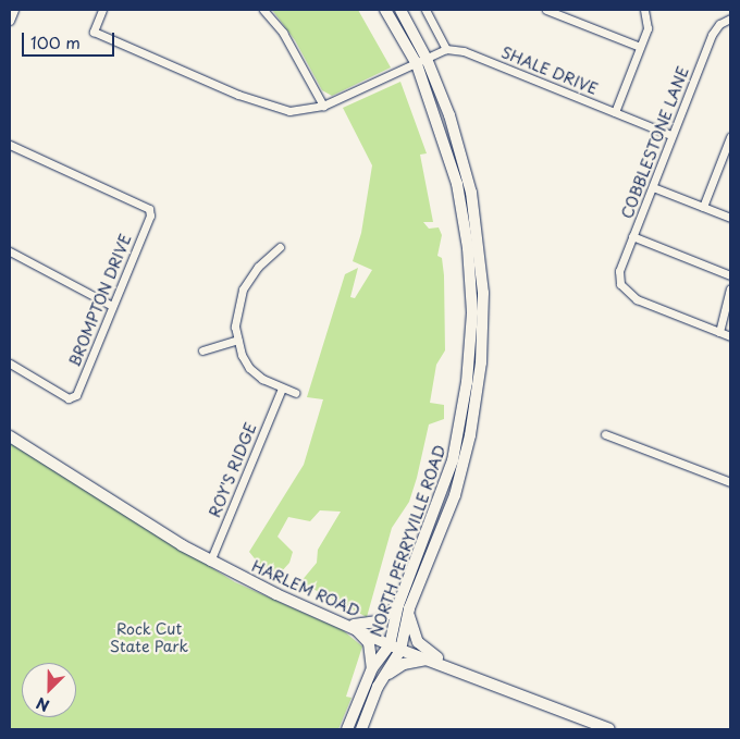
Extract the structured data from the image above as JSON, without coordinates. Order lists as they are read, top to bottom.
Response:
{
  "streets": {
    "main road": ["NORTH PERRYVILLE ROAD", "HARLEM ROAD"],
    "street": [
      "SHALE DRIVE",
      "COBBLESTONE LANE",
      "BROMPTON DRIVE",
      "ROY'S RIDGE"
    ]
  },
  "crossings": [
    ["SHALE DRIVE", "COBBLESTONE LANE"],
    ["ROY'S RIDGE", "HARLEM ROAD"],
    ["NORTH PERRYVILLE ROAD", "HARLEM ROAD"]
  ],
  "parks": ["Rock Cut State Park"],
  "scale_bar": "100 m",
  "north": "bottom left"
}
